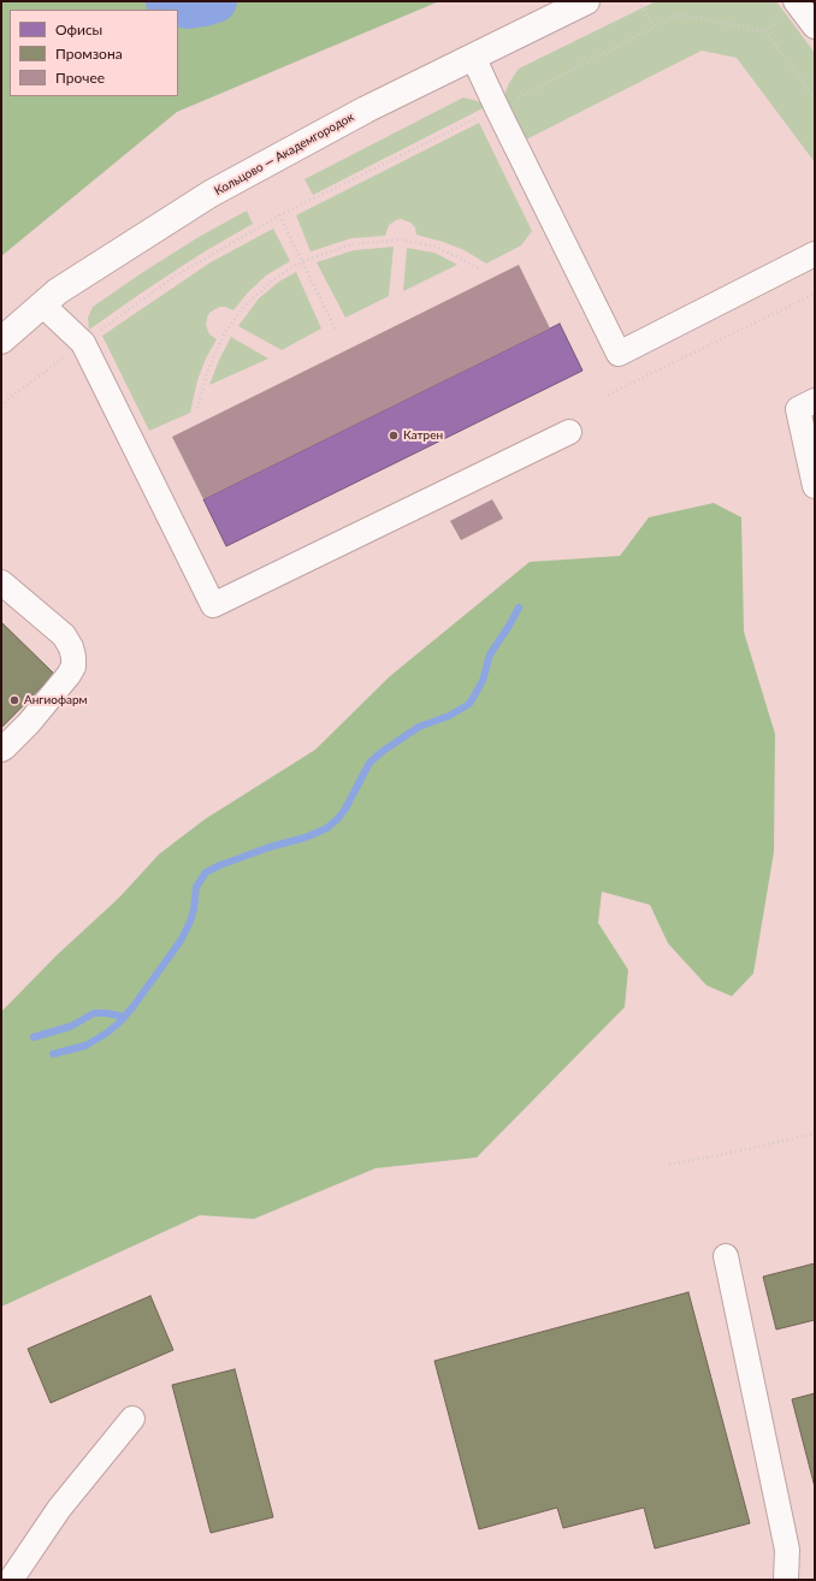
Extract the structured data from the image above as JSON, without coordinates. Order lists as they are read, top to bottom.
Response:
{
  "streets": {
    "main road": ["Кольцово — Академгородок"]
  },
  "places": ["Катрен", "Ангиофарм"],
  "legend": ["Офисы", "Промзона", "Прочее"]
}
